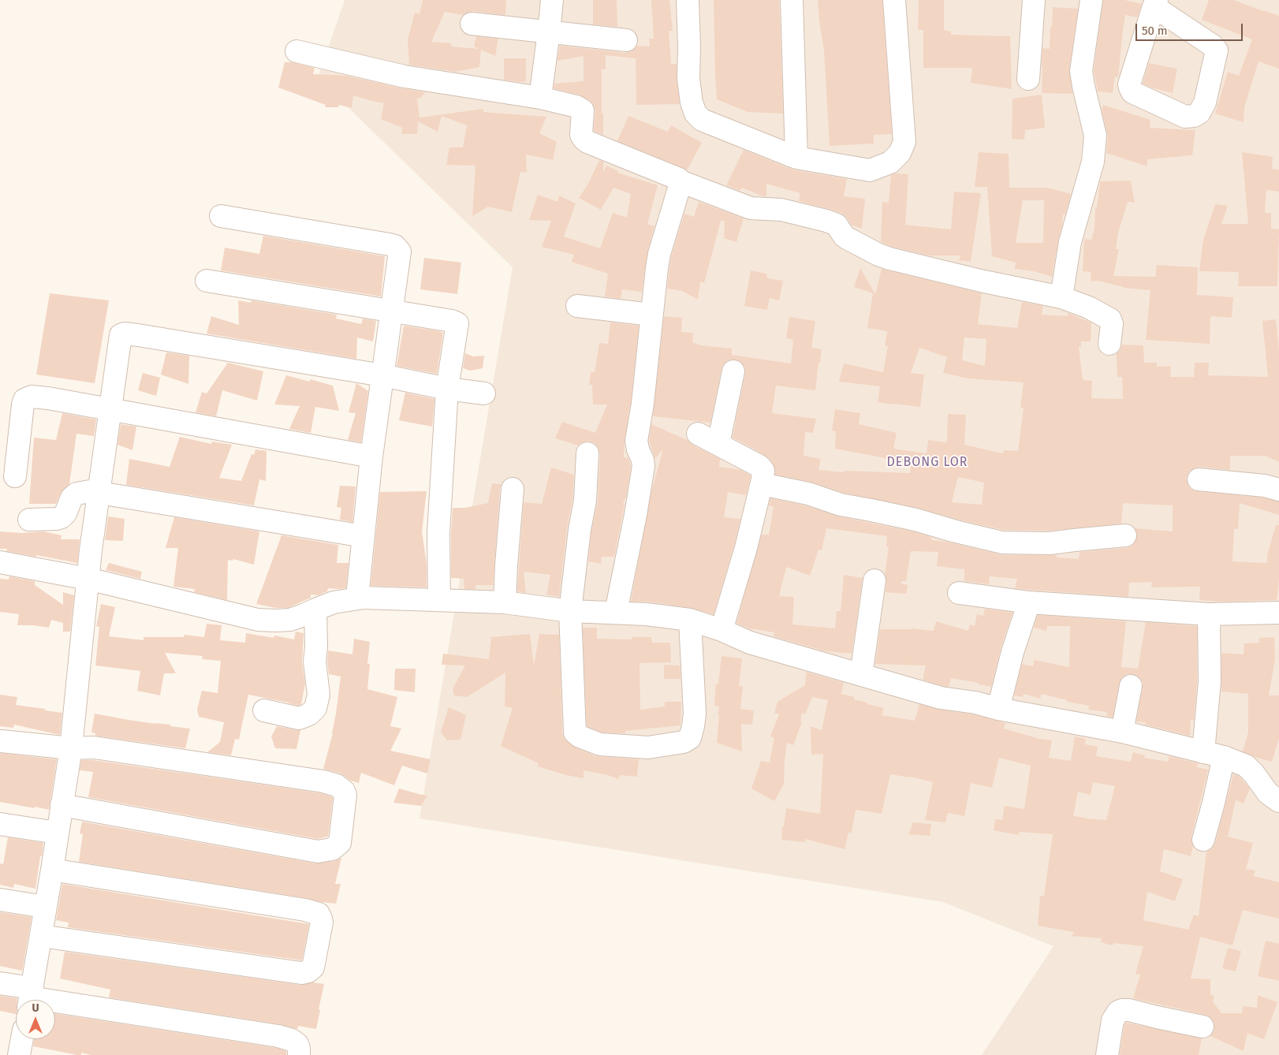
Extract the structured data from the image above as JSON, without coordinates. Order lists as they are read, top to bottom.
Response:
{
  "districts": ["DEBONG LOR"],
  "scale_bar": "50 m",
  "north": "top"
}
